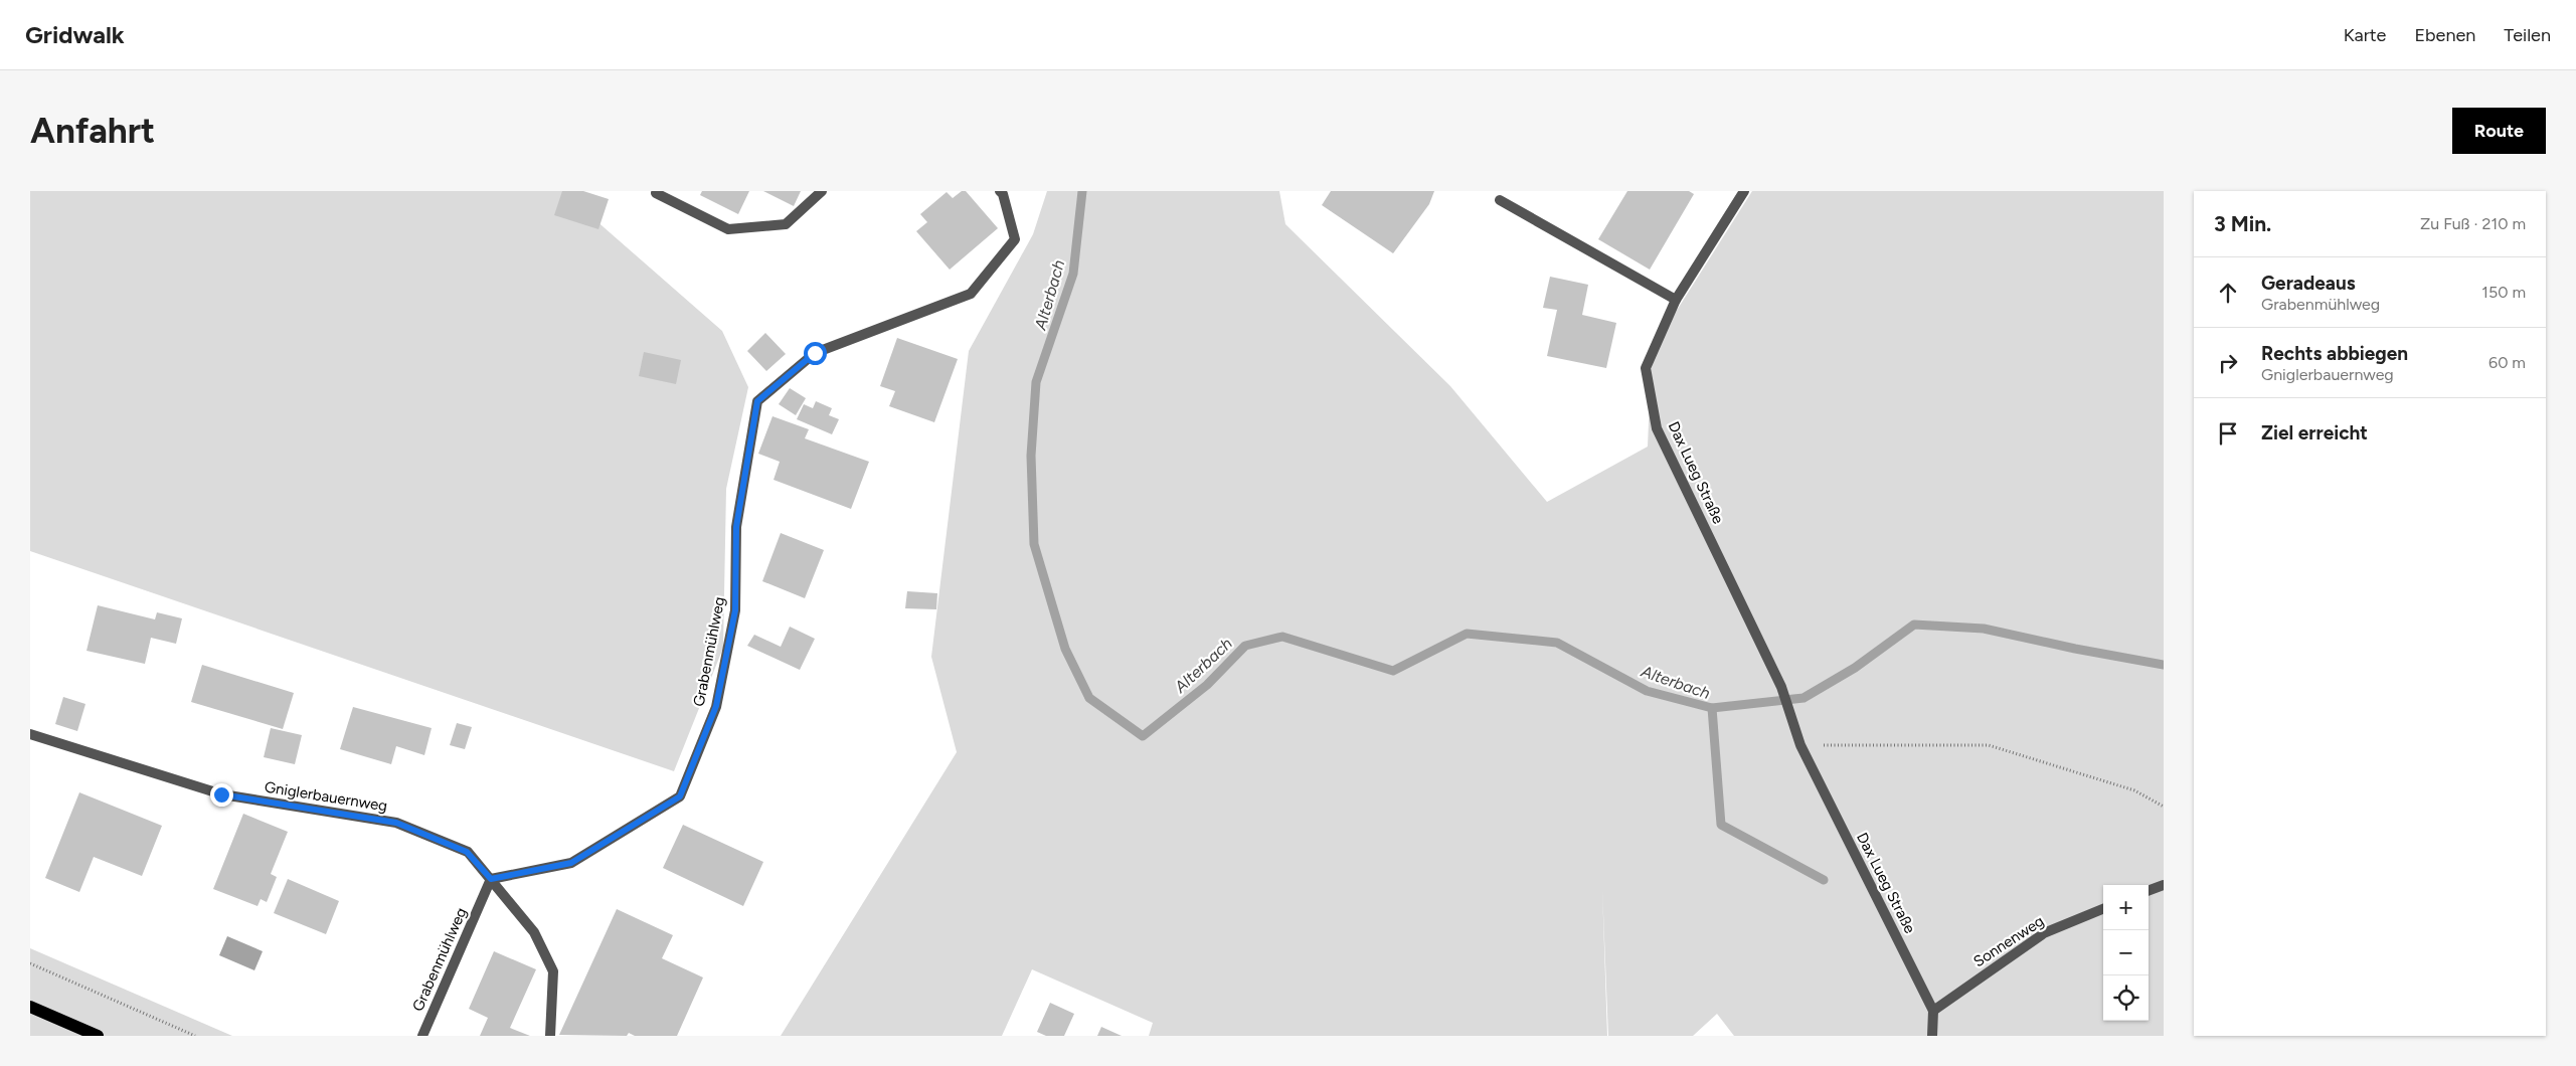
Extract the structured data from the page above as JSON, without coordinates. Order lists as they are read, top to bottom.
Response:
{
  "streets": {
    "street": [
      "Dax Lueg Straße",
      "Grabenmühlweg",
      "Gniglerbauernweg",
      "Sonnenweg"
    ]
  },
  "crossings": [
    ["Dax Lueg Straße", "Sonnenweg"],
    ["Grabenmühlweg", "Gniglerbauernweg"]
  ],
  "water": ["Alterbach"],
  "page": {
    "header": "Gridwalk",
    "nav": ["Karte", "Ebenen", "Teilen"],
    "buttons": "Route",
    "title": "Anfahrt",
    "heading": ["3 Min.", "Zu Fuß · 210 m"],
    "list": [
      ["Geradeaus", "Grabenmühlweg", "150 m"],
      ["Rechts abbiegen", "Gniglerbauernweg", "60 m"],
      "Ziel erreicht"
    ],
    "map_buttons": ["+", "−"]
  }
}
